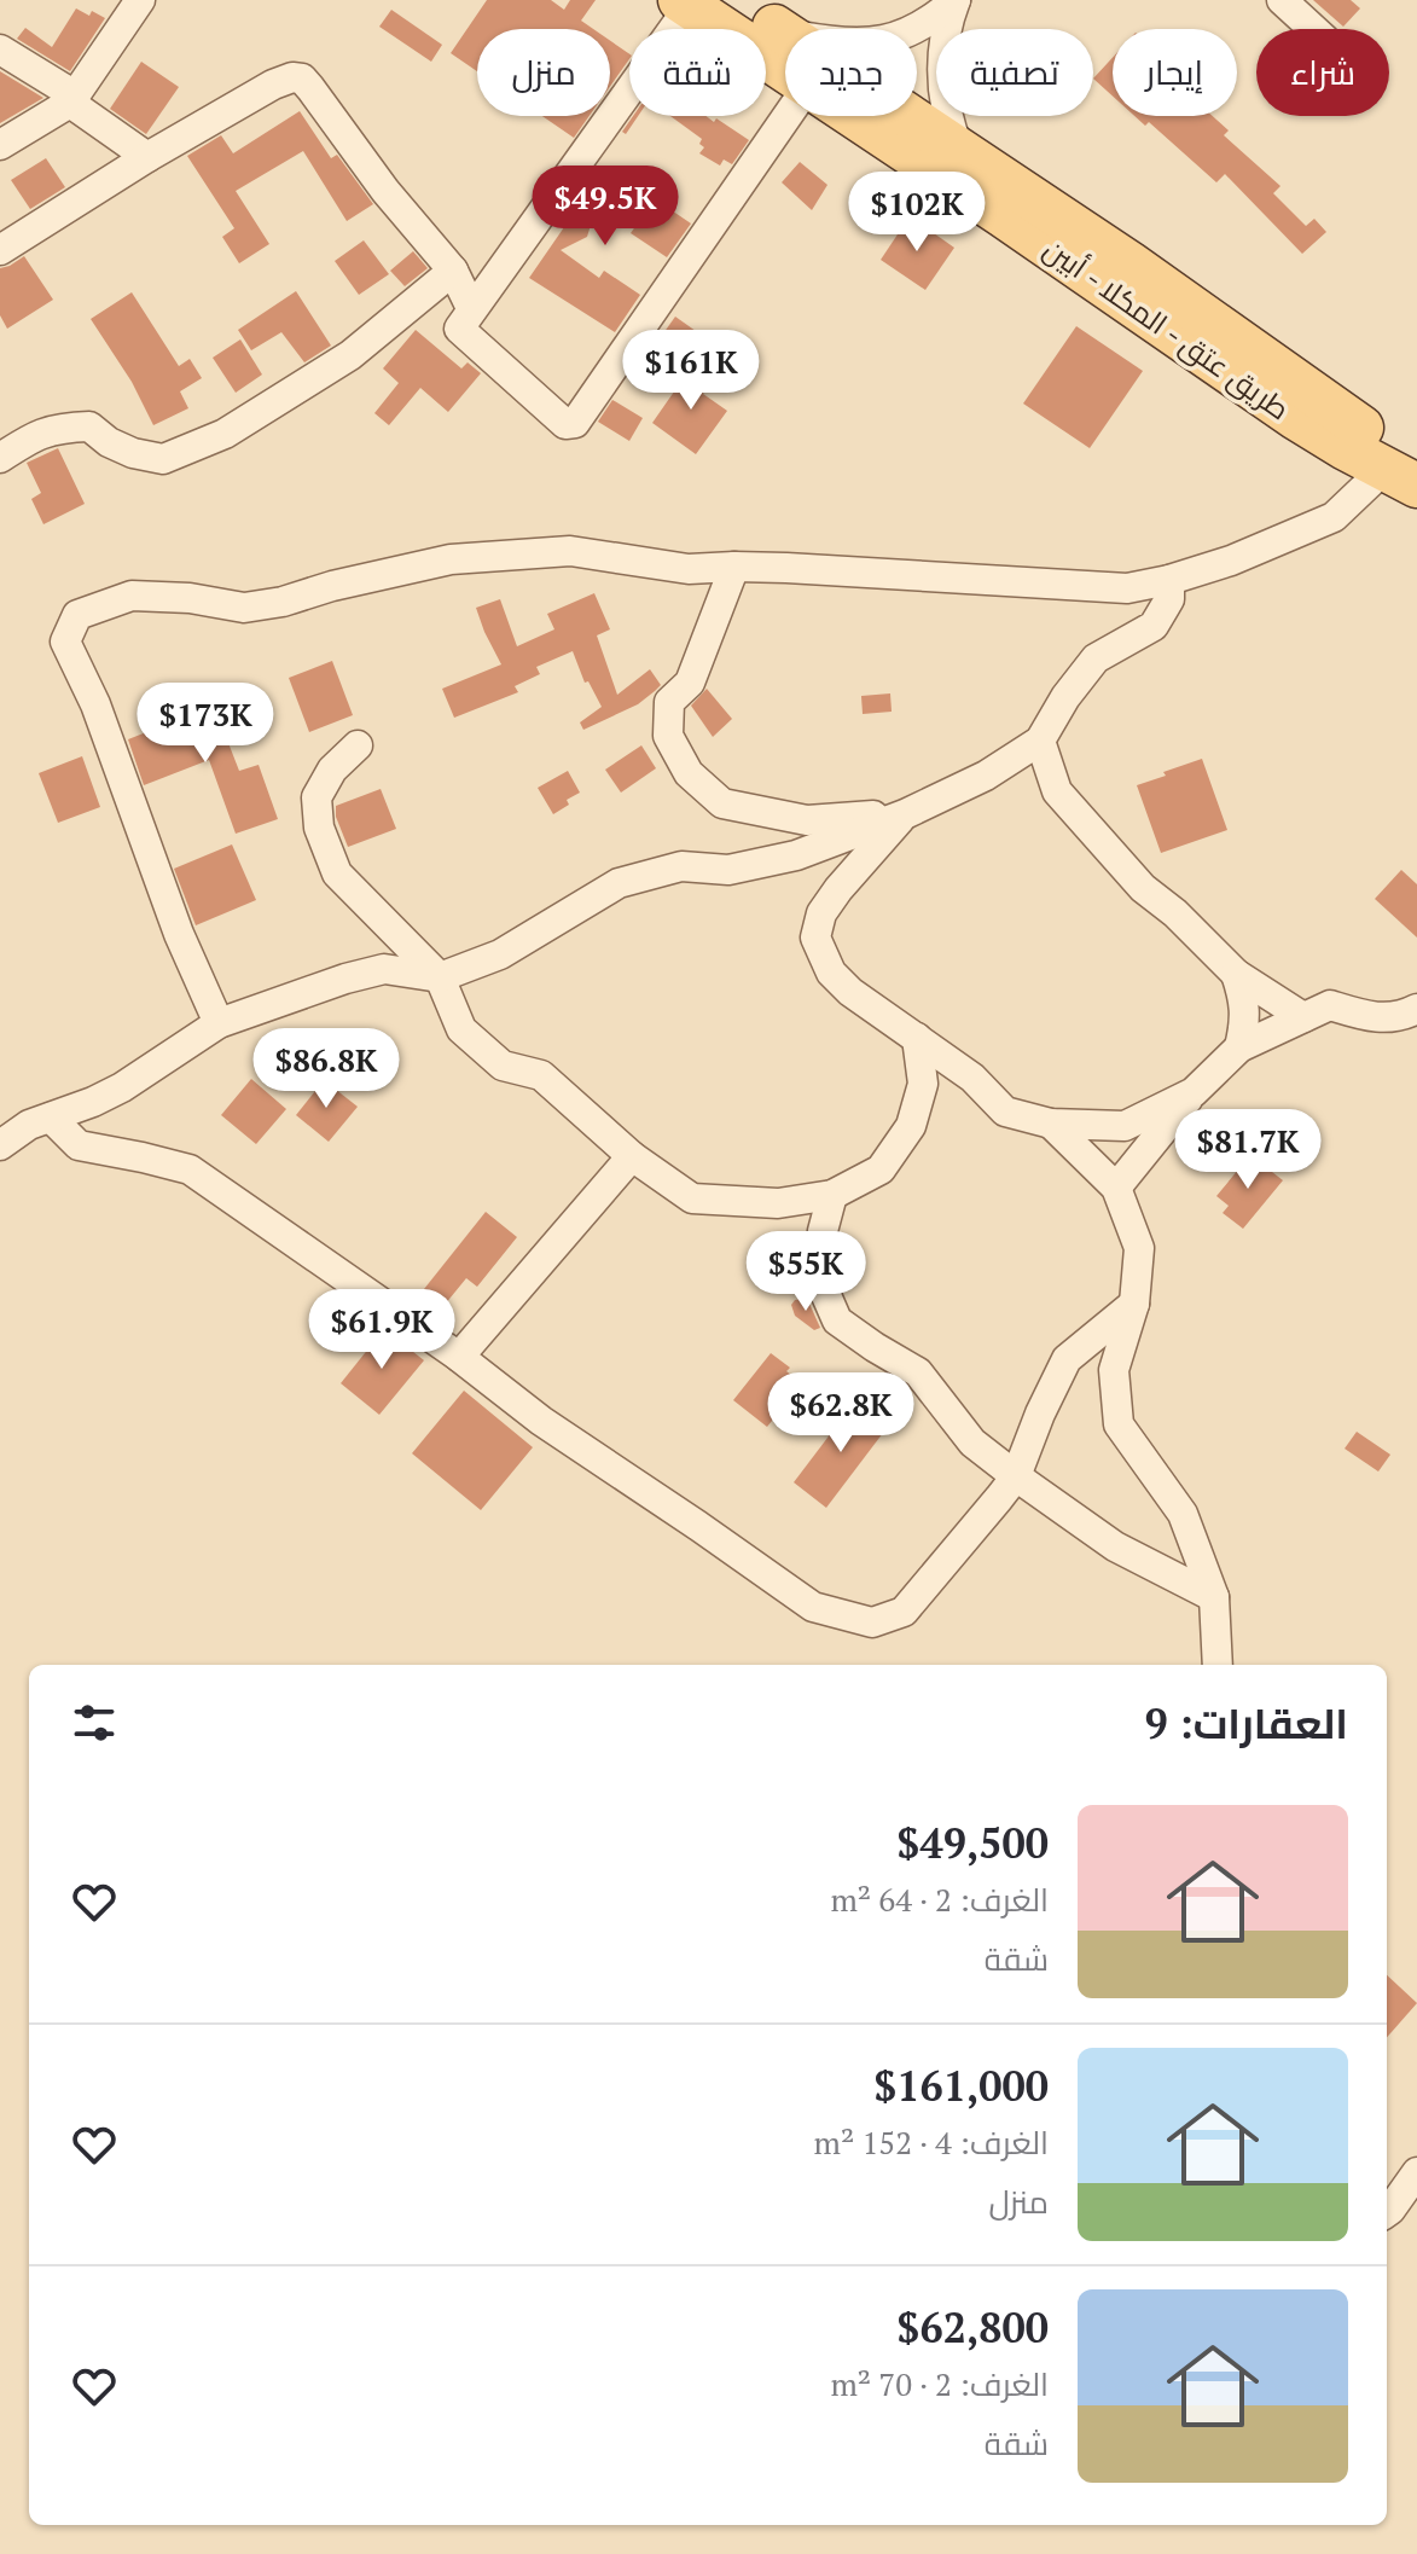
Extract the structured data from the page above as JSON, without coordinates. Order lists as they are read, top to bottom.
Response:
{
  "streets": {
    "main road": ["طريق عتق - المكلا - أبين"]
  },
  "page": {
    "chip": [
      "شراء",
      "إيجار",
      "تصفية",
      "جديد",
      "شقة",
      "منزل"
    ],
    "price": [
      "$49.5K",
      "$102K",
      "$161K",
      "$173K",
      "$86.8K",
      "$81.7K",
      "$55K",
      "$61.9K",
      "$62.8K"
    ],
    "heading": "العقارات: 9",
    "list": [
      {
        "name": "$49,500",
        "note": "الغرف: 2 · 64 m² · شقة"
      },
      {
        "name": "$161,000",
        "note": "الغرف: 4 · 152 m² · منزل"
      },
      {
        "name": "$62,800",
        "note": "الغرف: 2 · 70 m² · شقة"
      }
    ]
  }
}
